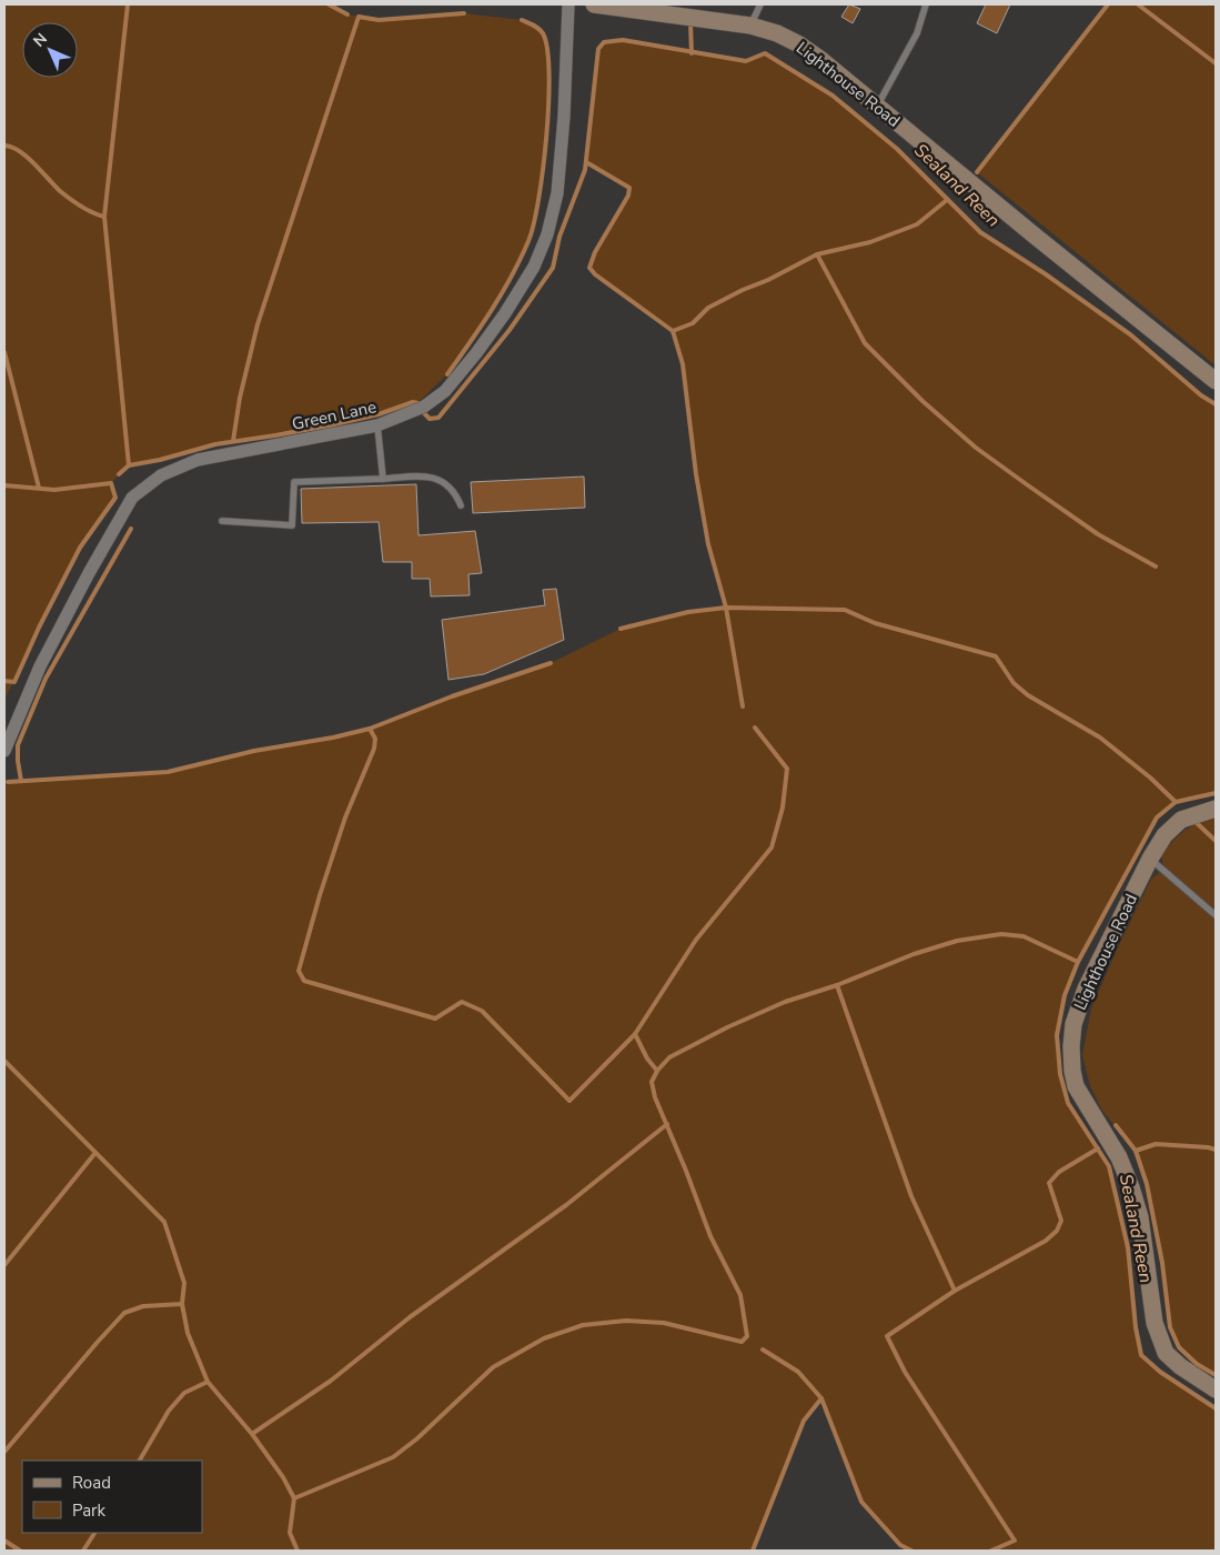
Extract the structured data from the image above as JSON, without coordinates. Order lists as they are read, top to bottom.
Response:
{
  "streets": {
    "main road": ["Lighthouse Road"],
    "street": ["Green Lane"]
  },
  "water": ["Sealand Reen"],
  "legend": ["Road", "Park"],
  "north": "top left"
}
